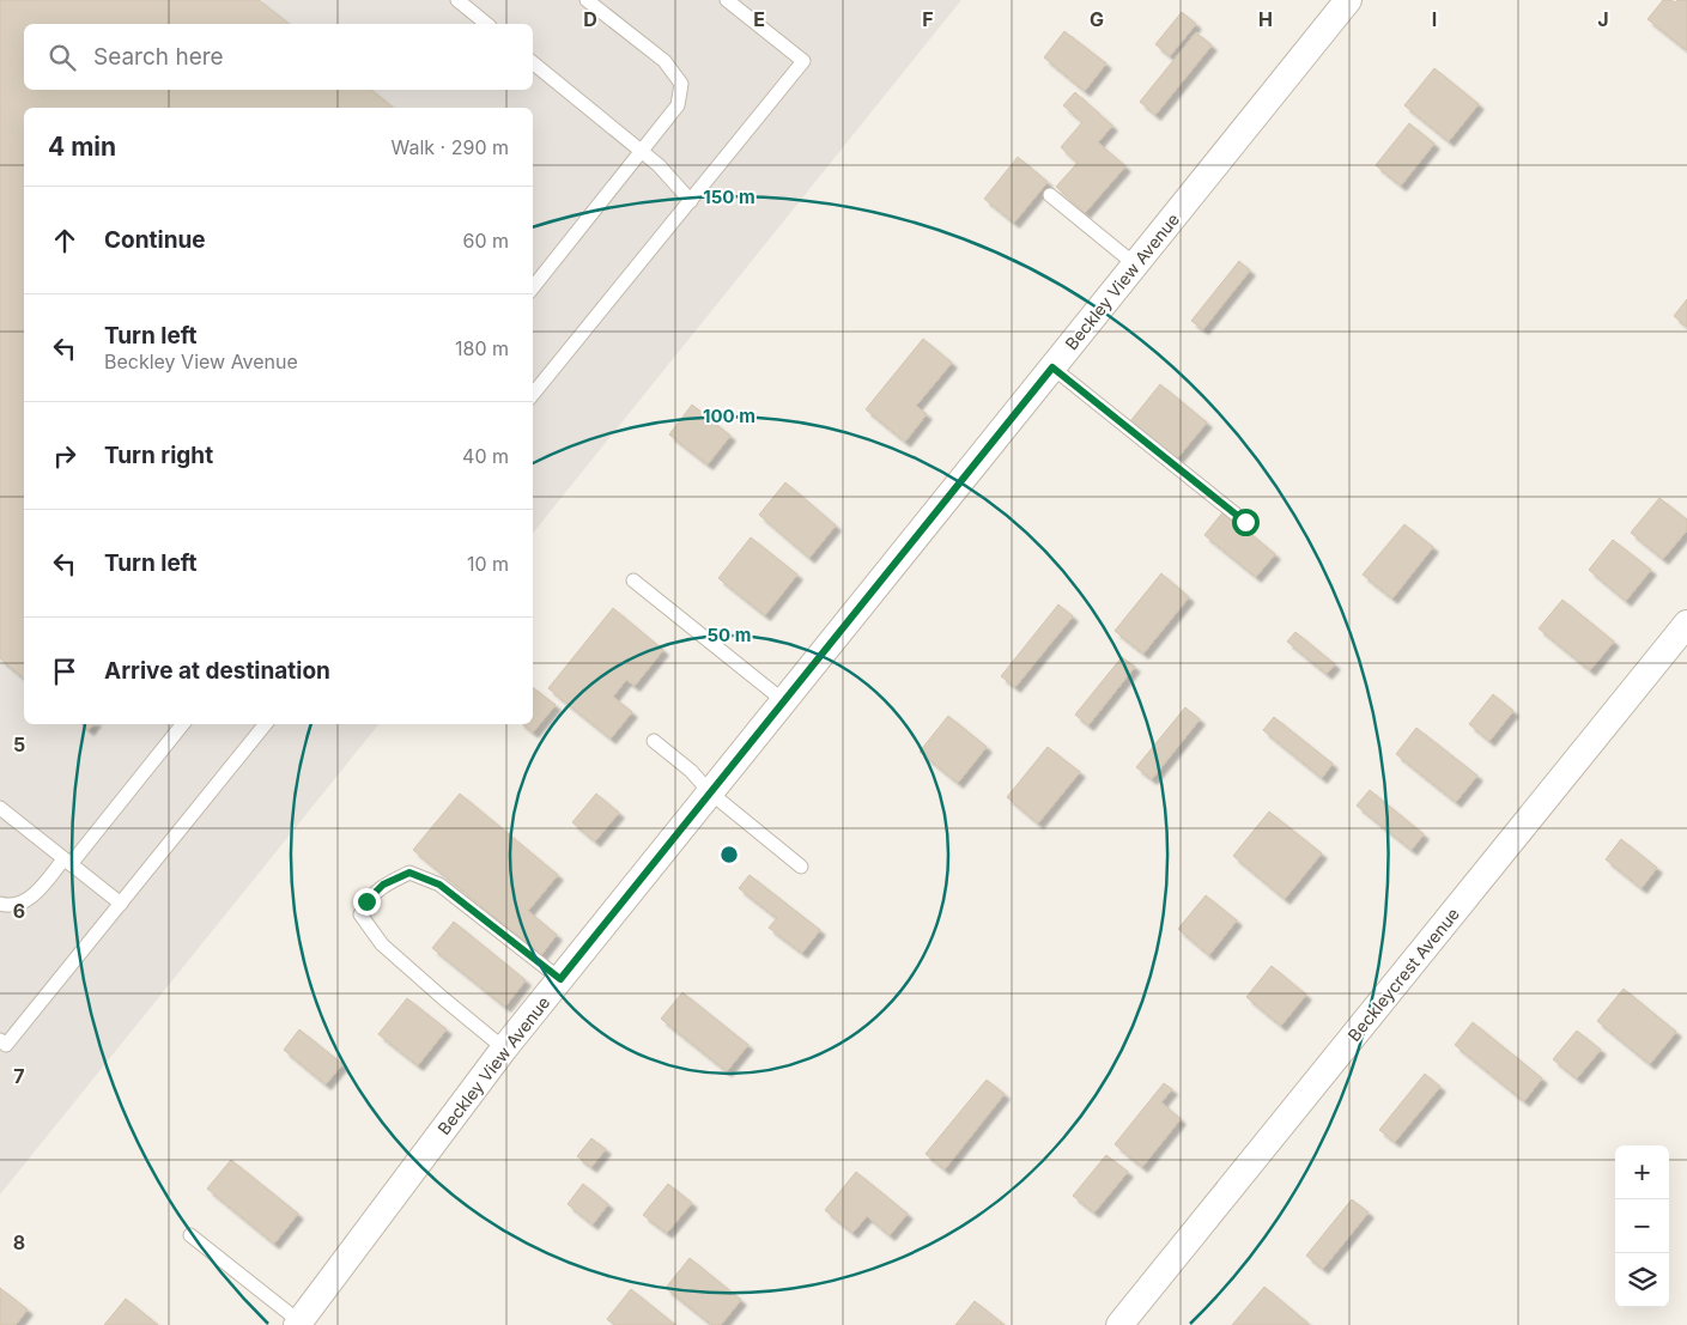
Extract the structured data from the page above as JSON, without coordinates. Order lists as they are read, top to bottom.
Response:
{
  "streets": {
    "street": ["Beckley View Avenue", "Beckleycrest Avenue"]
  },
  "page": {
    "search": "Search here",
    "heading": ["4 min", "Walk · 290 m"],
    "list": [
      ["Continue", "60 m"],
      ["Turn left", "Beckley View Avenue", "180 m"],
      ["Turn right", "40 m"],
      ["Turn left", "10 m"],
      "Arrive at destination"
    ],
    "map_buttons": ["+", "−"]
  },
  "grid": {
    "columns": [
      "D",
      "E",
      "F",
      "G",
      "H",
      "I",
      "J"
    ],
    "rows": [
      "5",
      "6",
      "7",
      "8"
    ]
  },
  "rings": ["150 m", "100 m", "50 m"]
}
